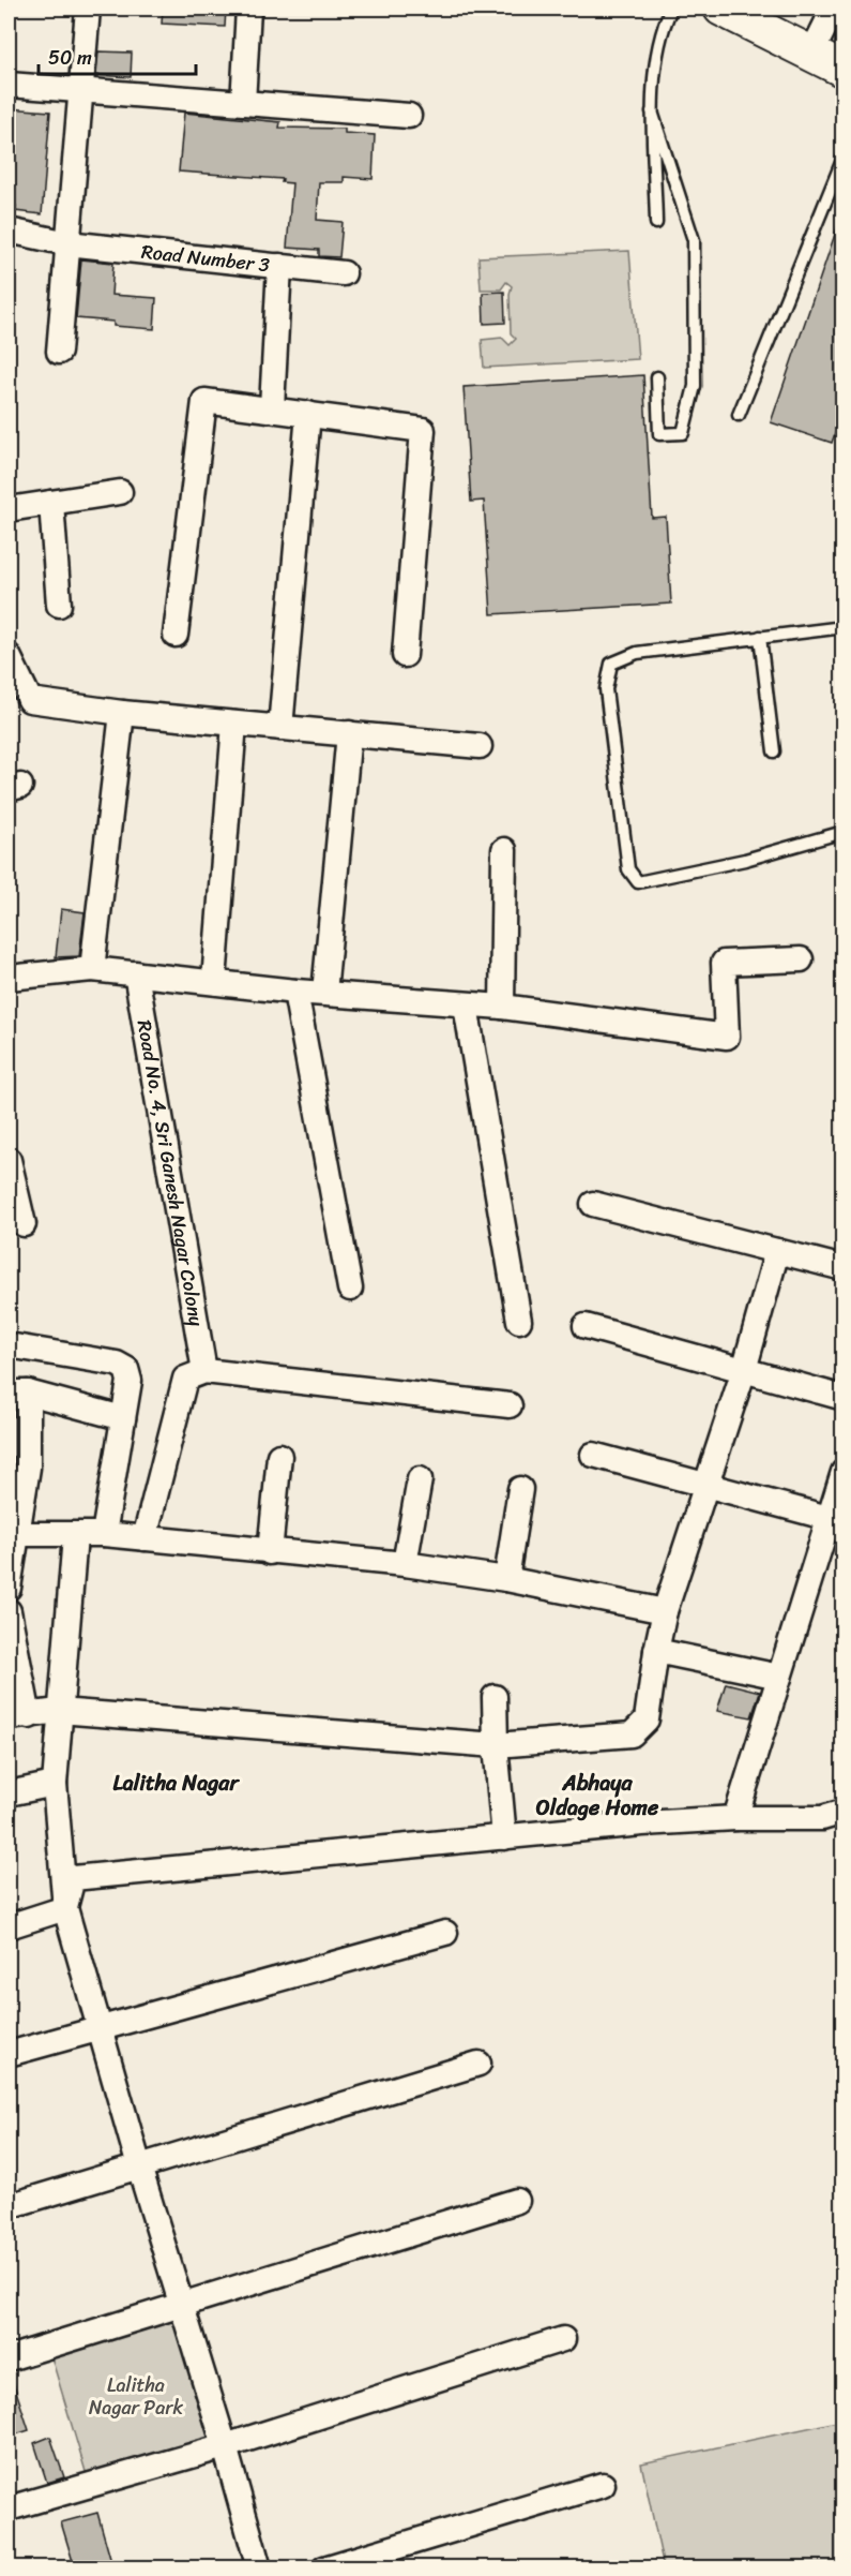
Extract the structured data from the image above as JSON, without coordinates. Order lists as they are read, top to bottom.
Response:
{
  "streets": {
    "street": ["Road Number 3", "Road No. 4, Sri Ganesh Nagar Colony"]
  },
  "districts": ["Lalitha Nagar", "Abhaya Oldage Home"],
  "parks": ["Lalitha Nagar Park"],
  "scale_bar": "50 m"
}
